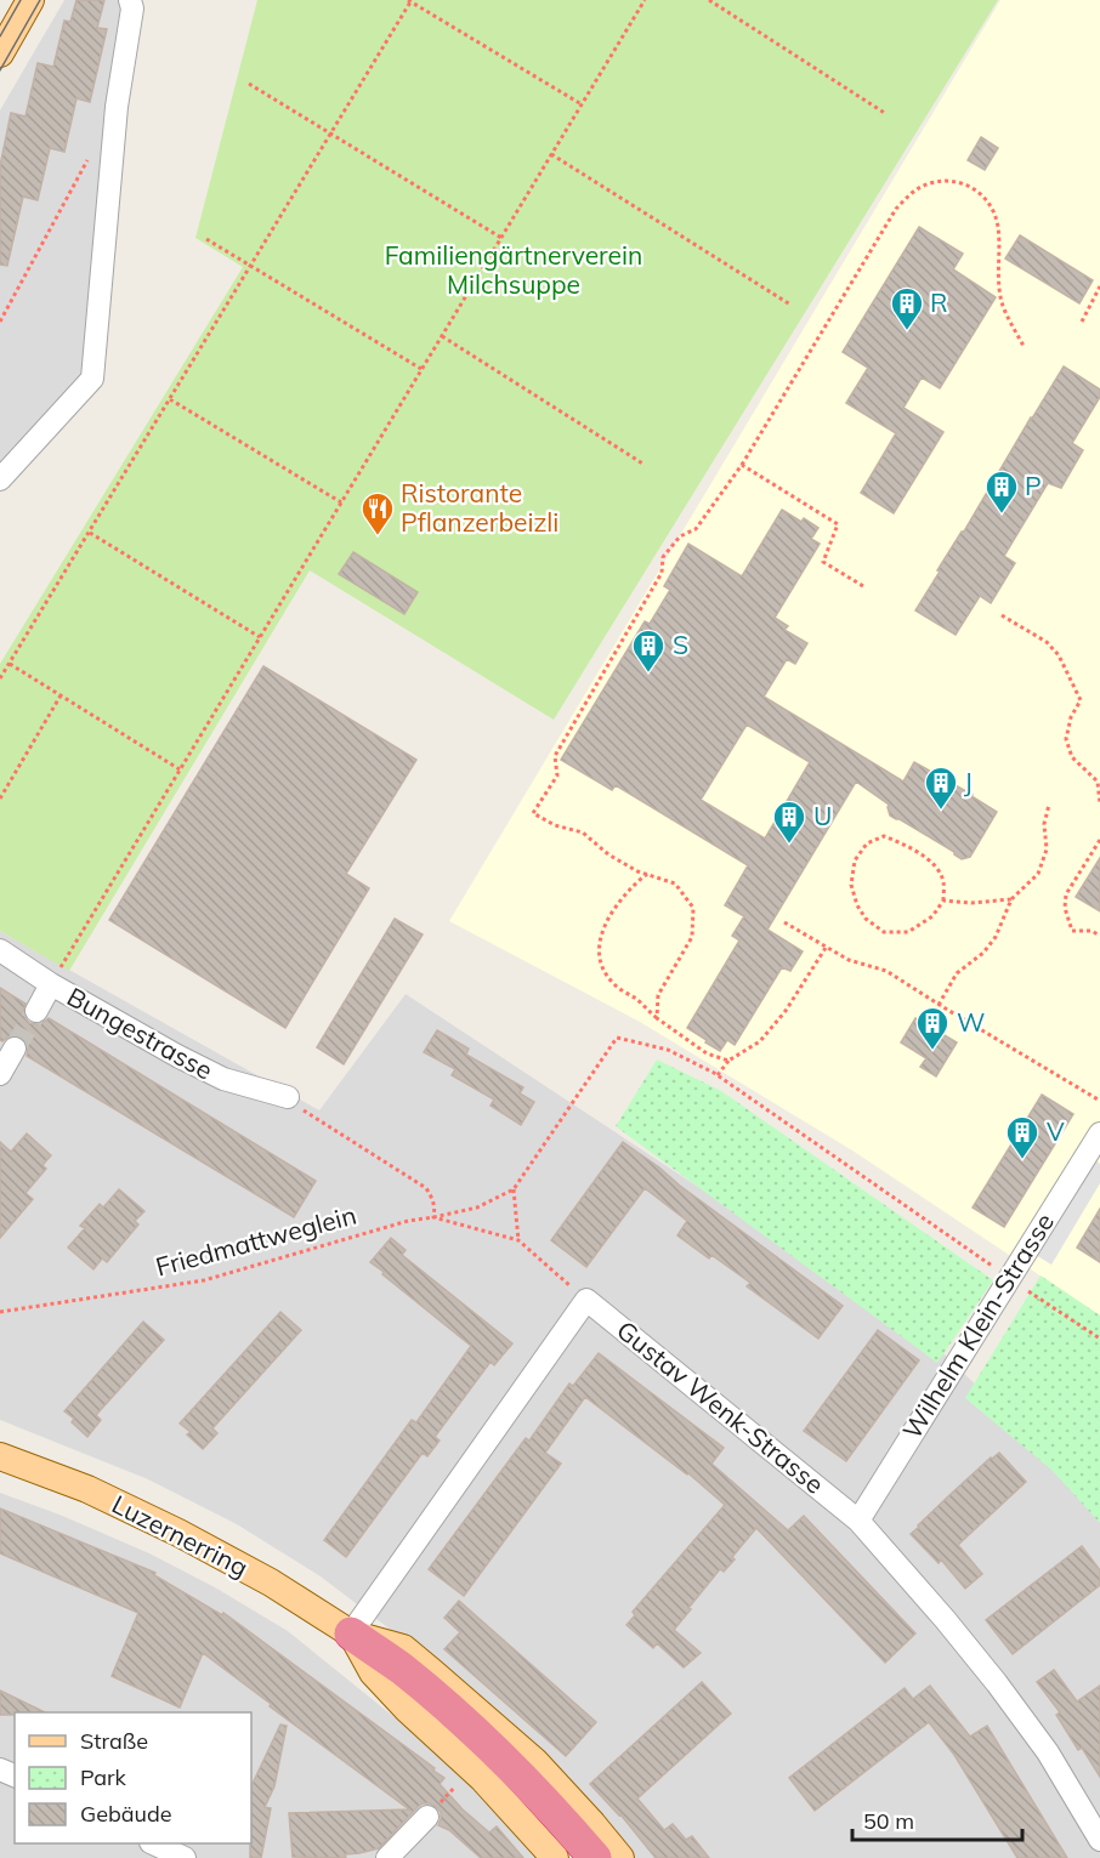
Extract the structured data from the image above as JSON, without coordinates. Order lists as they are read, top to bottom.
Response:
{
  "streets": {
    "main road": ["Luzernerring"],
    "street": ["Bungestrasse", "Wilhelm Klein-Strasse", "Gustav Wenk-Strasse"],
    "path": ["Friedmattweglein"]
  },
  "crossings": [
    ["Friedmattweglein", "Gustav Wenk-Strasse"],
    ["Wilhelm Klein-Strasse", "Gustav Wenk-Strasse"]
  ],
  "parks": ["Familiengärtnerverein Milchsuppe"],
  "places": {
    "building": [
      "R",
      "P",
      "S",
      "J",
      "U",
      "W",
      "V"
    ],
    "restaurant": ["Ristorante Pflanzerbeizli"]
  },
  "legend": ["Straße", "Park", "Gebäude"],
  "scale_bar": "50 m"
}
